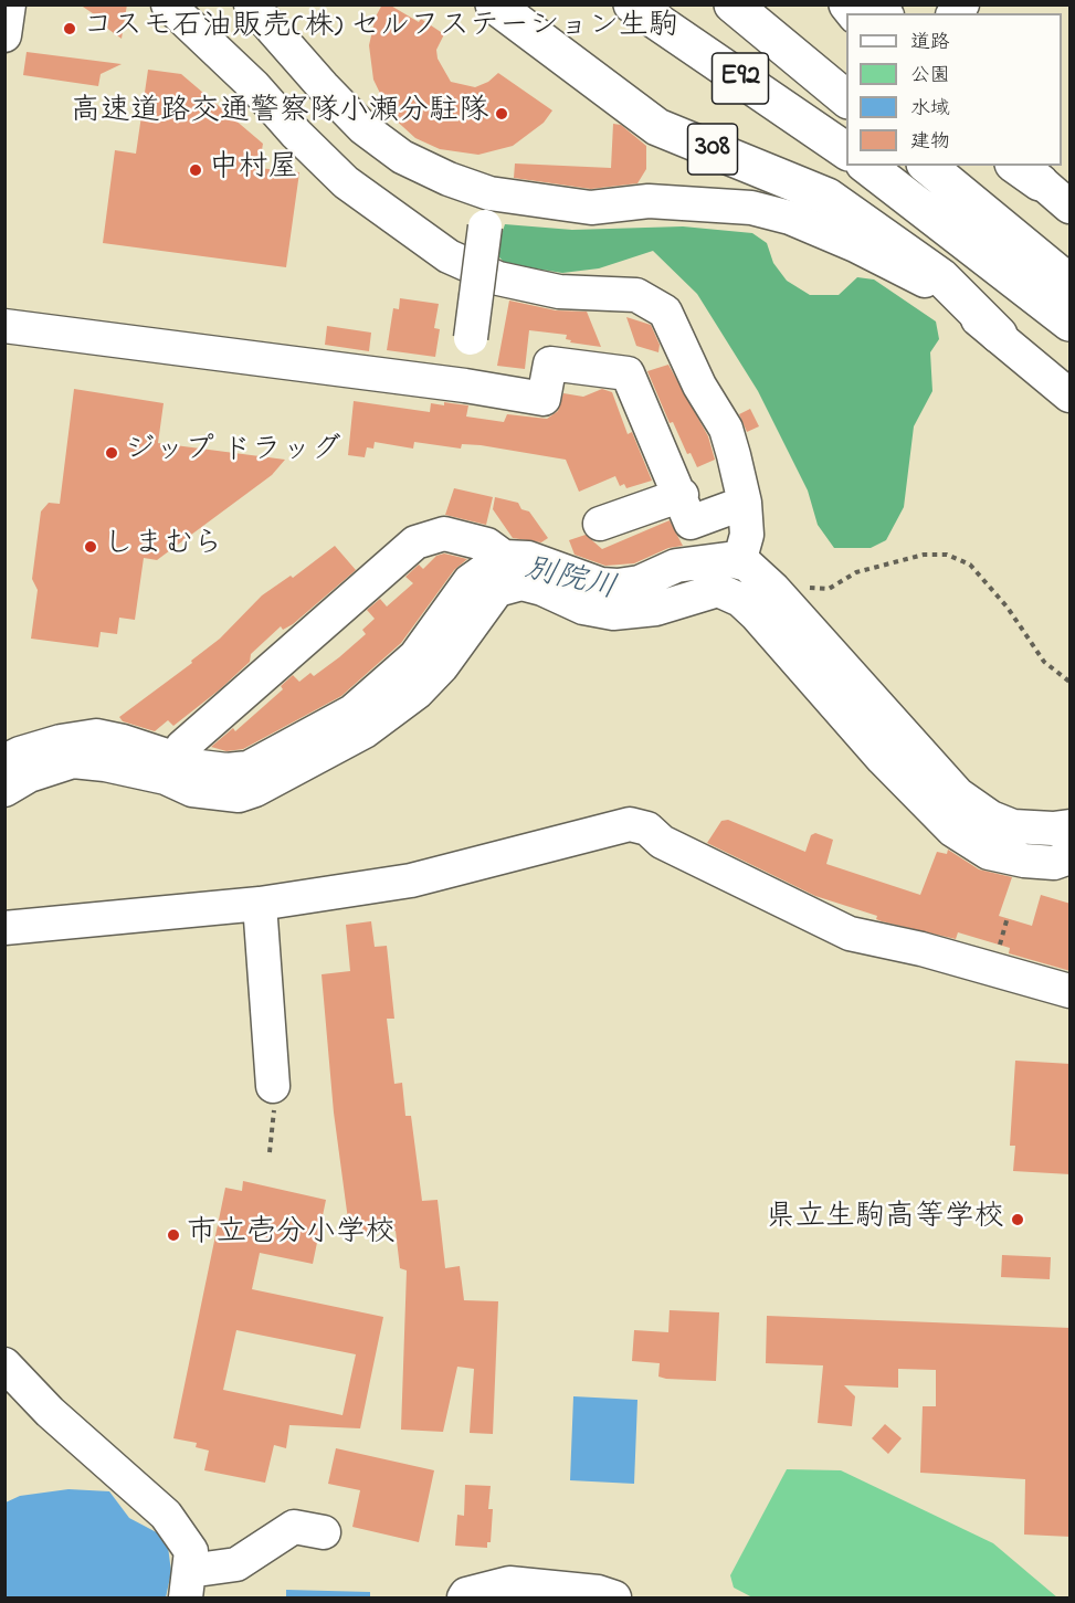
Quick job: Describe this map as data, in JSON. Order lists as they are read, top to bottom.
{
  "streets": {
    "highway": ["E92", "308"]
  },
  "water": ["別院川"],
  "places": [
    "コスモ石油販売(株) セルフステーション生駒",
    "高速道路交通警察隊小瀬分駐隊",
    "中村屋",
    "ジップ ドラッグ",
    "しまむら",
    "県立生駒高等学校",
    "市立壱分小学校"
  ],
  "legend": [
    "道路",
    "公園",
    "水域",
    "建物"
  ]
}
